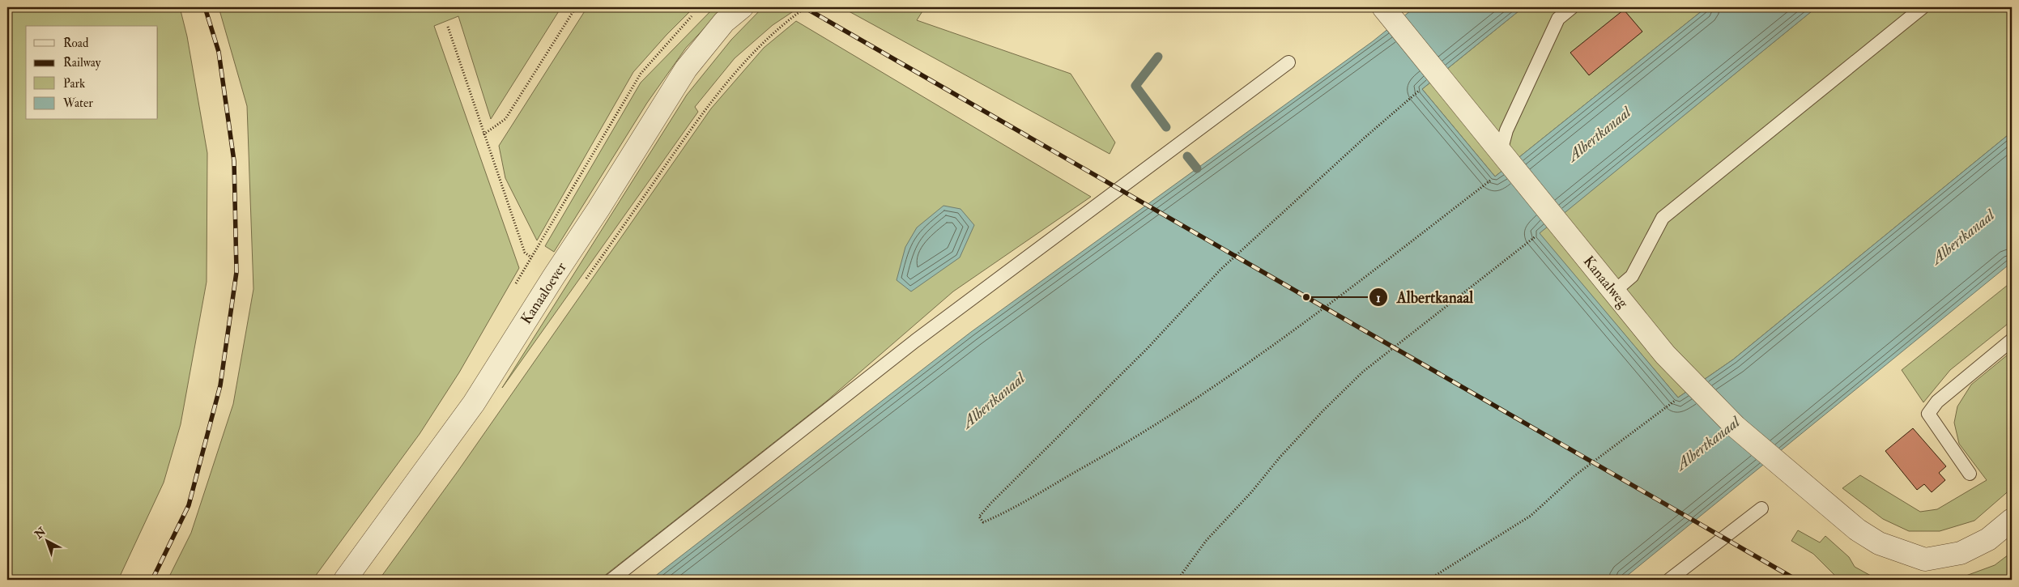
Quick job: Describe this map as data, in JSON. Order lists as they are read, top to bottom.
{
  "streets": {
    "street": ["Kanaalweg", "Kanaaloever"]
  },
  "water": ["Albertkanaal"],
  "places": ["Albertkanaal"],
  "legend": [
    "Road",
    "Railway",
    "Park",
    "Water"
  ],
  "north": "top left"
}
